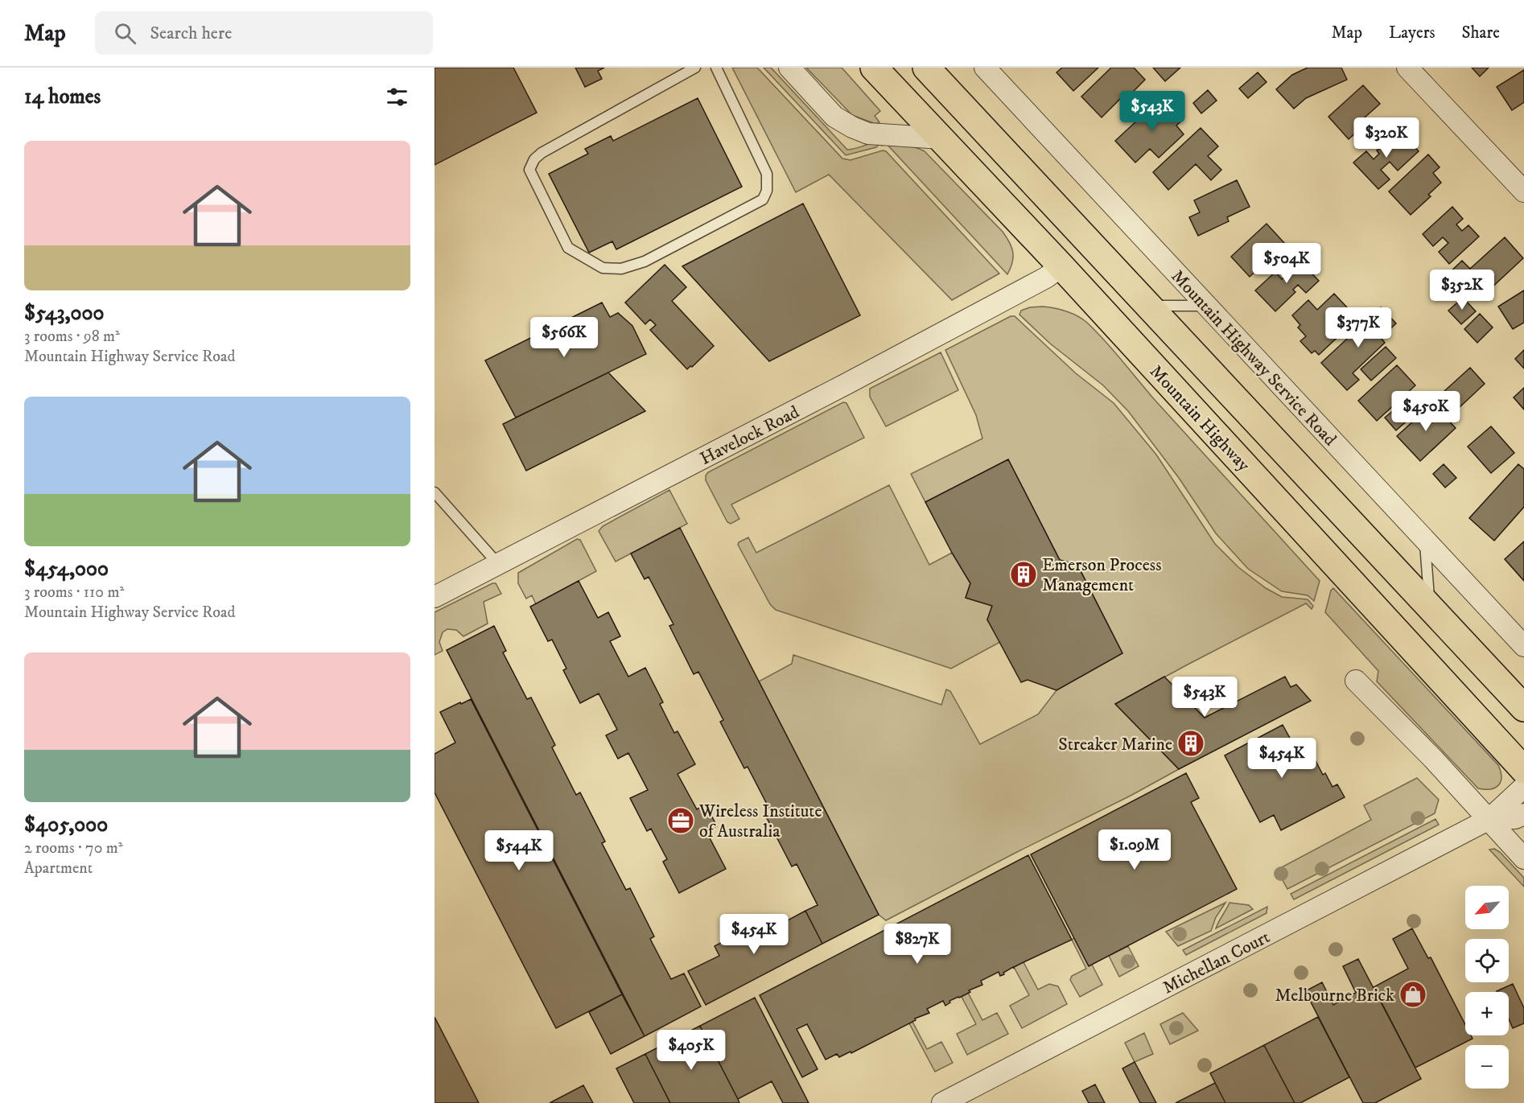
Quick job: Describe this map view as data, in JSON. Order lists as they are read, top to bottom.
{
  "streets": {
    "main road": ["Mountain Highway"],
    "street": ["Mountain Highway Service Road", "Havelock Road", "Michellan Court"]
  },
  "crossings": [
    ["Mountain Highway", "Havelock Road"]
  ],
  "places": {
    "building": ["Emerson Process Management", "Streaker Marine"],
    "office": ["Wireless Institute of Australia"],
    "shop": ["Melbourne Brick"]
  },
  "north": "bottom left",
  "page": {
    "header": "Map",
    "search": "Search here",
    "nav": ["Map", "Layers", "Share"],
    "heading": "14 homes",
    "price": [
      "$543K",
      "$320K",
      "$504K",
      "$352K",
      "$377K",
      "$566K",
      "$450K",
      "$543K",
      "$454K",
      "$1.09M",
      "$544K",
      "$454K",
      "$827K",
      "$405K"
    ],
    "list": [
      {
        "name": "$543,000",
        "note": "3 rooms · 98 m² · Mountain Highway Service Road"
      },
      {
        "name": "$454,000",
        "note": "3 rooms · 110 m² · Mountain Highway Service Road"
      },
      {
        "name": "$405,000",
        "note": "2 rooms · 70 m² · Apartment"
      }
    ],
    "map_buttons": ["+", "−"]
  }
}
